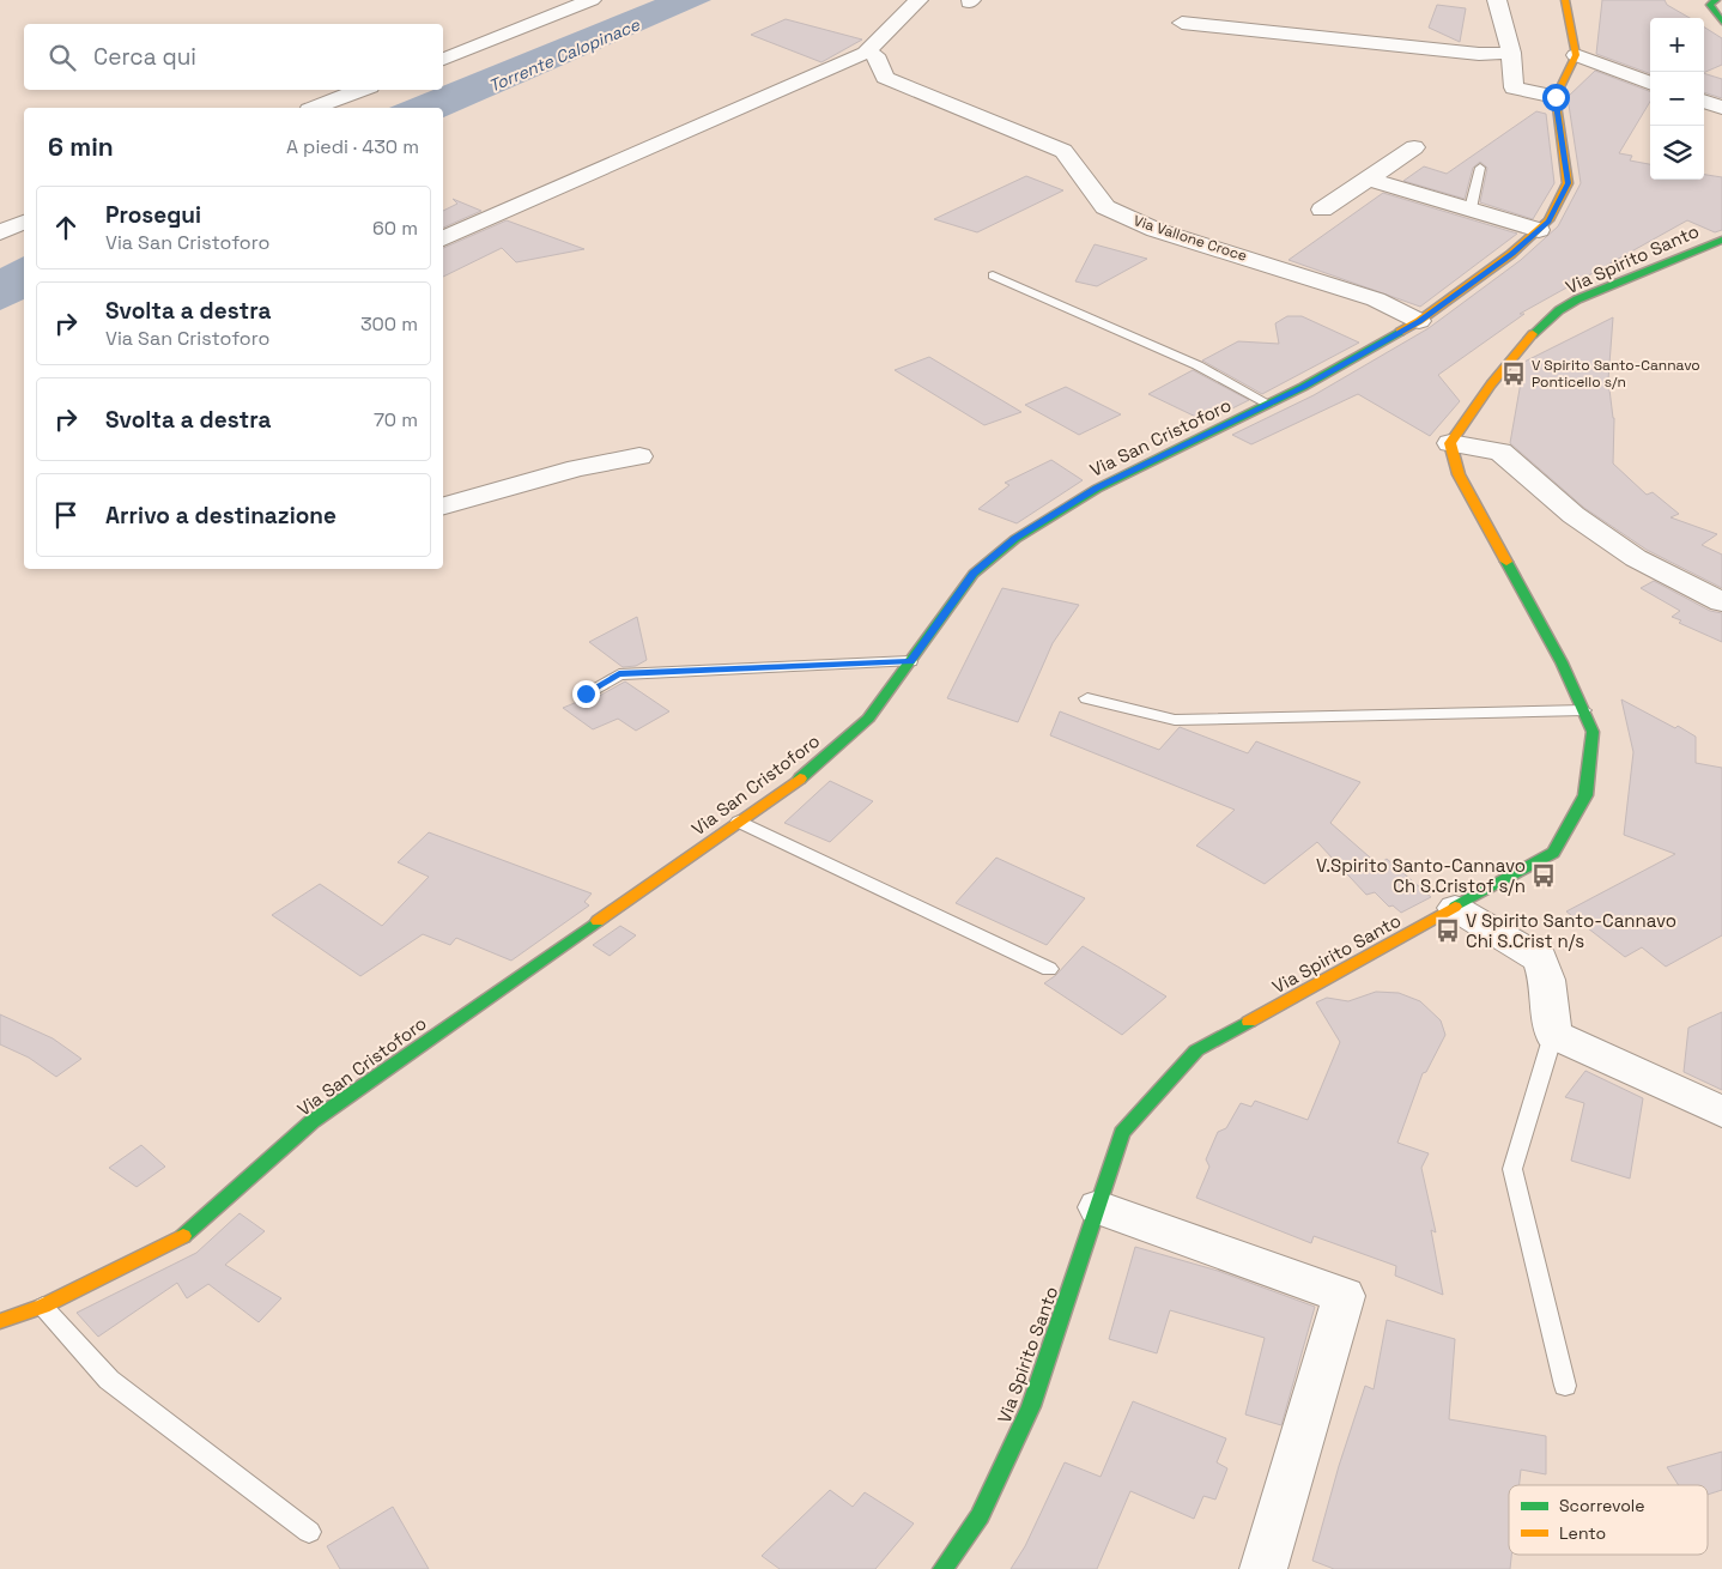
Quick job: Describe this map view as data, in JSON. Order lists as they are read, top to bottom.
{
  "streets": {
    "street": ["Via Vallone Croce", "Via Spirito Santo", "Via San Cristoforo"]
  },
  "crossings": [
    ["Via Vallone Croce", "Via San Cristoforo"]
  ],
  "water": ["Torrente Calopinace"],
  "places": {
    "bus stop": ["V Spirito Santo-Cannavo Ponticello s/n", "V.Spirito Santo-Cannavo Ch S.Cristof s/n", "V Spirito Santo-Cannavo Chi S.Crist n/s"]
  },
  "legend": ["Scorrevole", "Lento"],
  "page": {
    "map_buttons": ["+", "−"],
    "search": "Cerca qui",
    "heading": ["6 min", "A piedi · 430 m"],
    "list": [
      ["Prosegui", "Via San Cristoforo", "60 m"],
      ["Svolta a destra", "Via San Cristoforo", "300 m"],
      ["Svolta a destra", "70 m"],
      "Arrivo a destinazione"
    ]
  }
}
